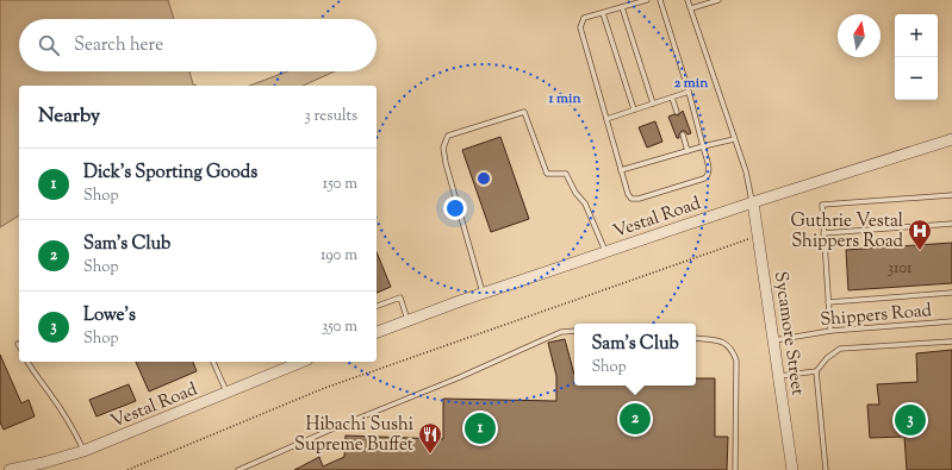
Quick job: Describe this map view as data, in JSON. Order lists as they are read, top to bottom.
{
  "streets": {
    "street": ["Vestal Road", "Sycamore Street"],
    "lane": ["Shippers Road"]
  },
  "crossings": [
    ["Vestal Road", "Sycamore Street"],
    ["Shippers Road", "Sycamore Street"]
  ],
  "places": {
    "hospital": ["Guthrie Vestal Shippers Road"],
    "restaurant": ["Hibachi Sushi Supreme Buffet"]
  },
  "house_numbers": ["3101"],
  "north": "top",
  "page": {
    "map_buttons": ["+", "−"],
    "search": "Search here",
    "heading": ["Nearby", "3 results"],
    "list": [
      {
        "mark": "1",
        "name": "Dick's Sporting Goods",
        "note": "Shop",
        "value": "150 m"
      },
      {
        "mark": "2",
        "name": "Sam's Club",
        "note": "Shop",
        "value": "190 m"
      },
      {
        "mark": "3",
        "name": "Lowe's",
        "note": "Shop",
        "value": "350 m"
      }
    ],
    "popup": ["Sam's Club", "Shop"],
    "pins": ["2", "3", "1"]
  },
  "rings": ["2 min", "1 min"]
}
